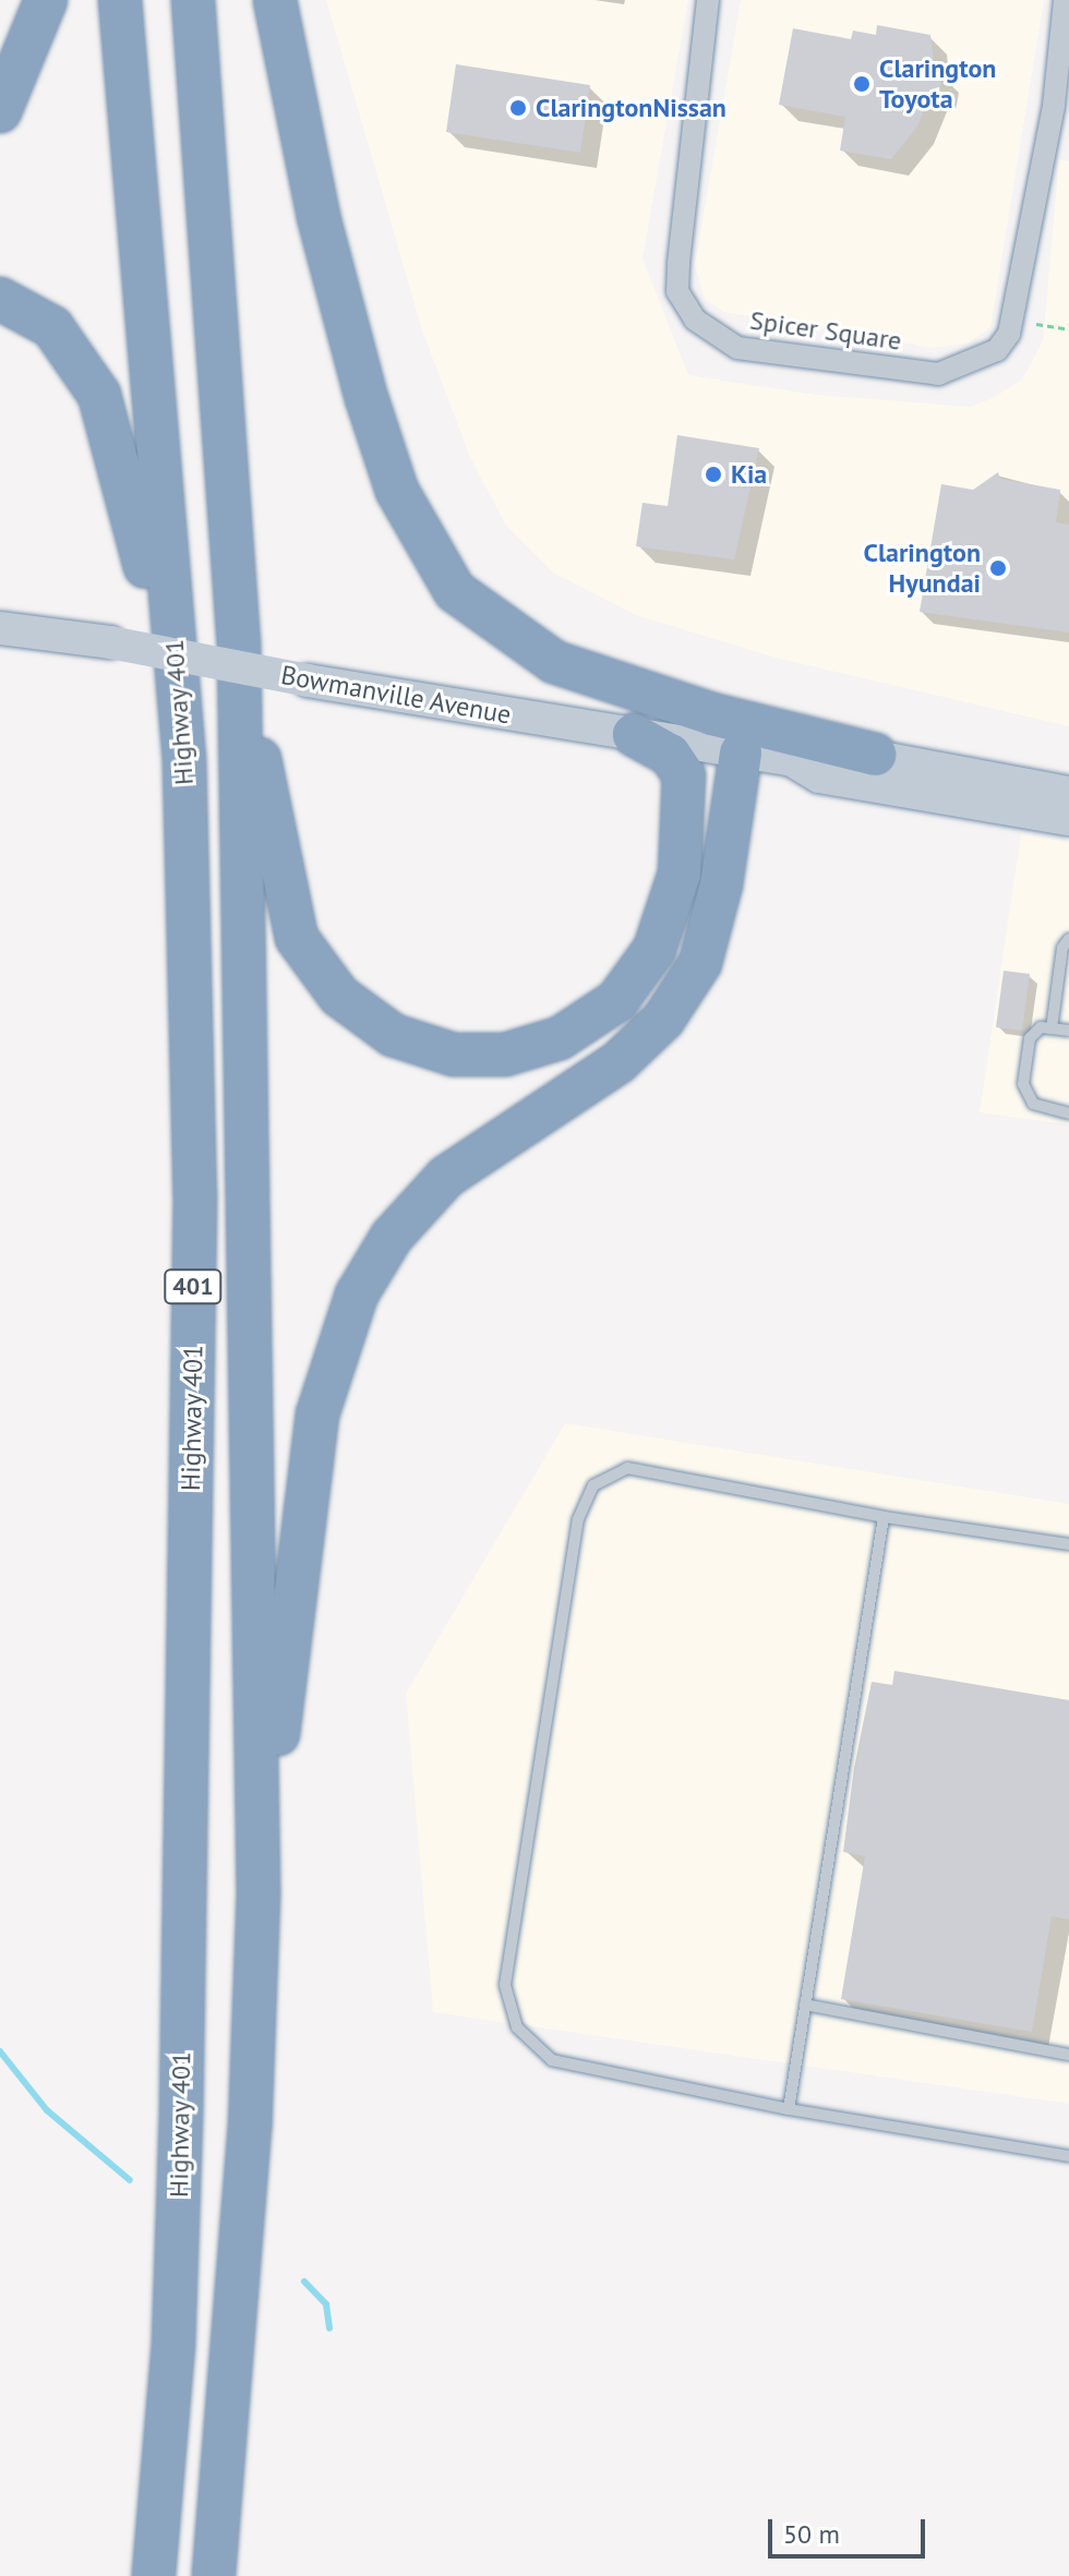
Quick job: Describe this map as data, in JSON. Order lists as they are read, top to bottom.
{
  "streets": {
    "highway": ["Highway 401", "401"],
    "main road": ["Bowmanville Avenue"],
    "street": ["Spicer Square"]
  },
  "places": [
    "Clarington Toyota",
    "ClaringtonNissan",
    "Kia",
    "Clarington Hyundai"
  ],
  "scale_bar": "50 m"
}
